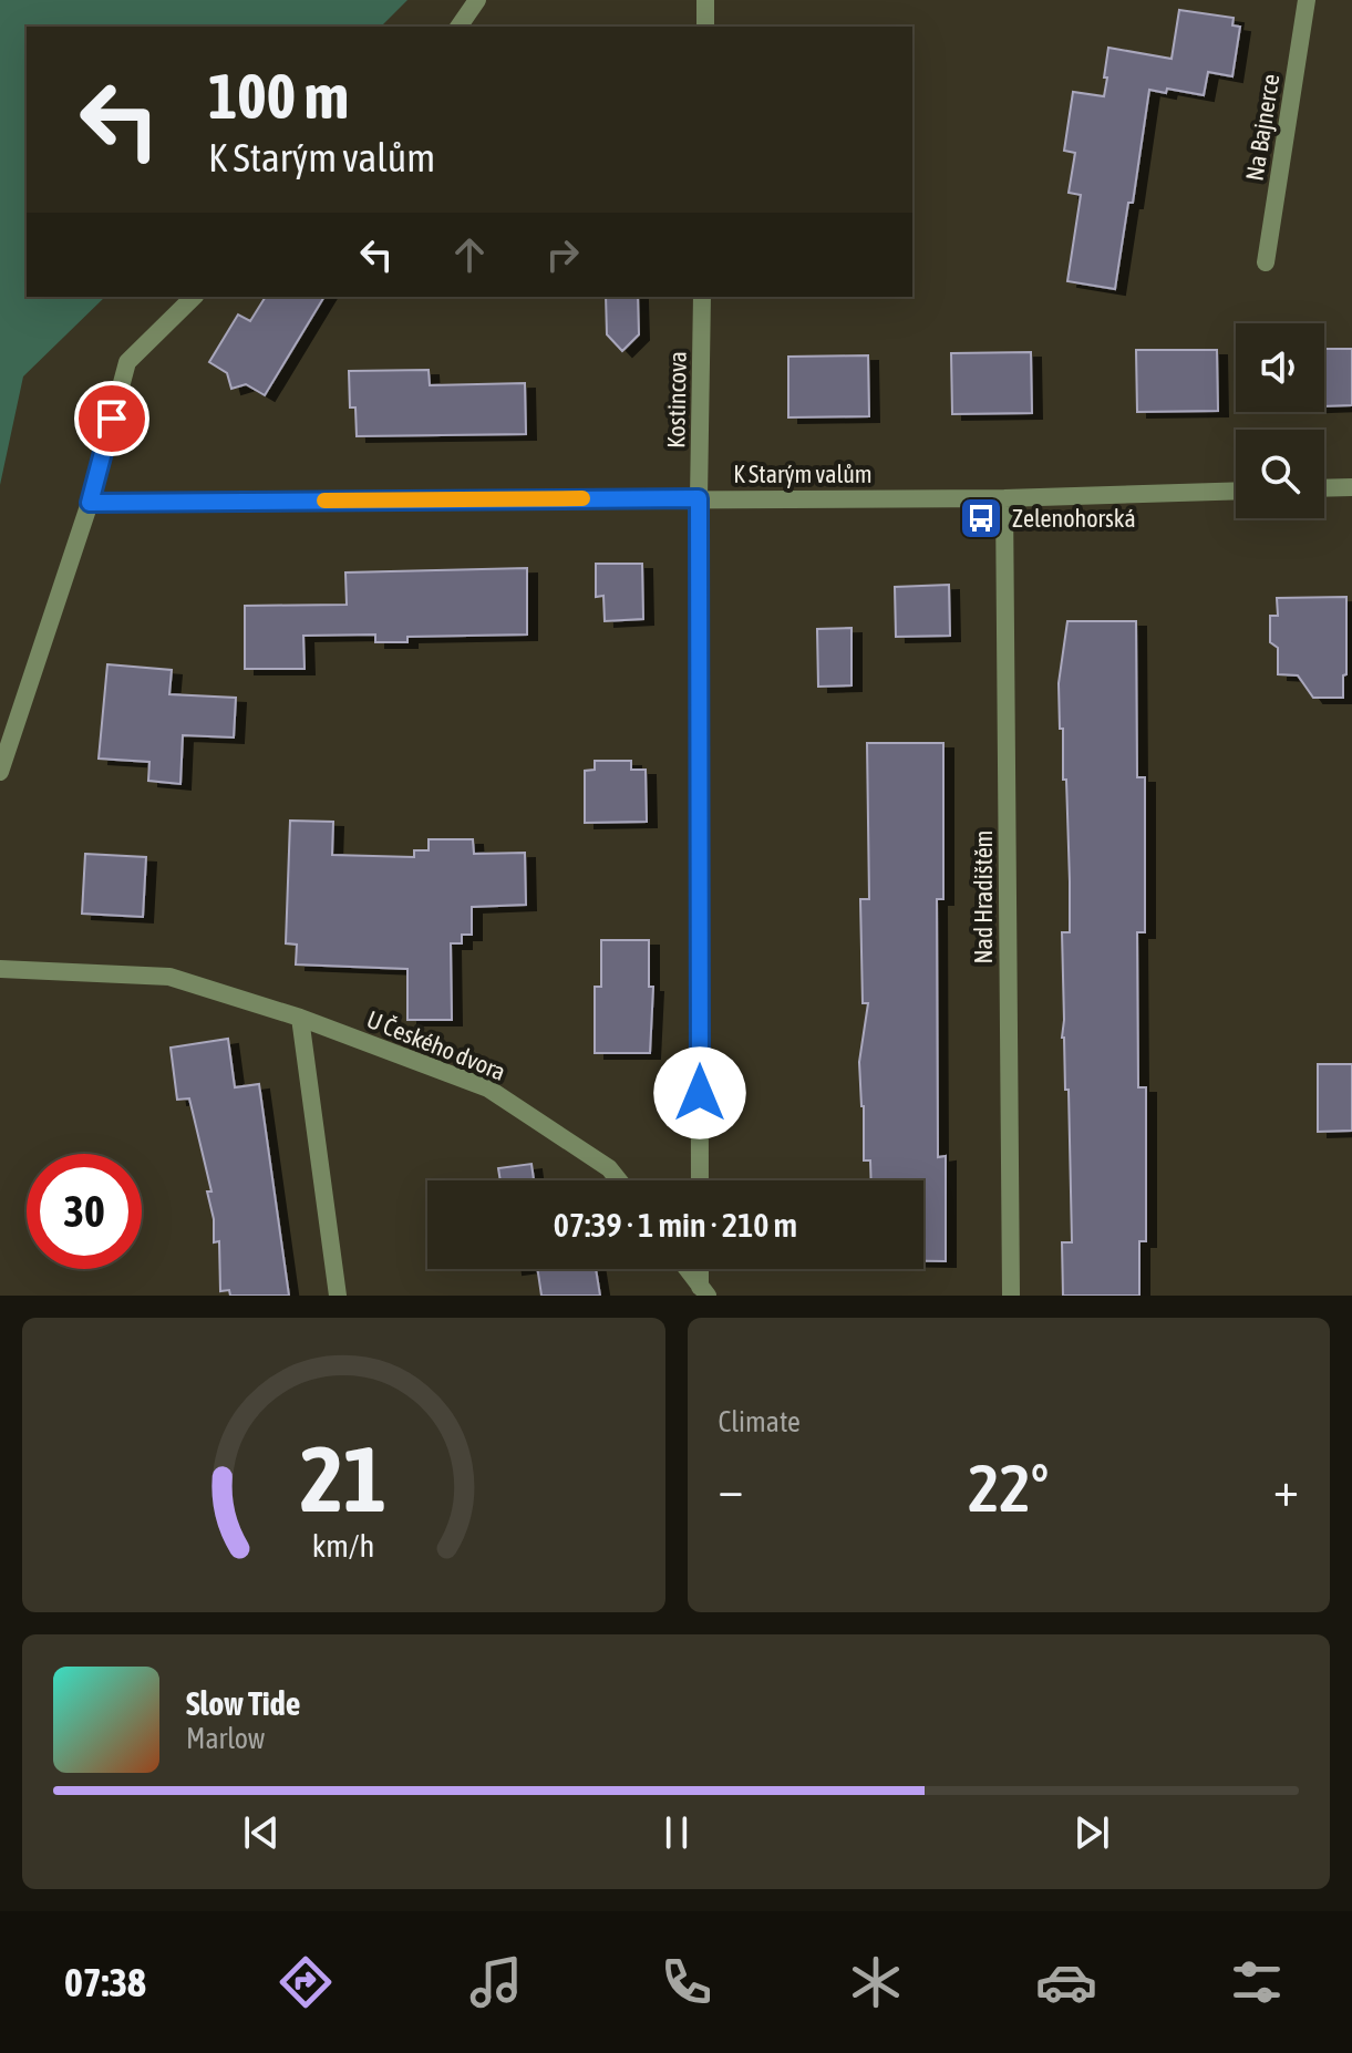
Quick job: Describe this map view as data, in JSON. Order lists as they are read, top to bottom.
{
  "streets": {
    "street": [
      "Na Bajnerce",
      "Kostincova",
      "K Starým valům",
      "Nad Hradištěm",
      "U Českého dvora"
    ]
  },
  "crossings": [
    ["Kostincova", "K Starým valům"],
    ["K Starým valům", "Nad Hradištěm"]
  ],
  "places": {
    "bus stop": ["Zelenohorská"]
  },
  "page": {
    "turn": ["100 m", "K Starým valům"],
    "limit": "30",
    "trip": "07:39 · 1 min · 210 m",
    "tile": "Climate",
    "heat": ["−", "22°", "+"],
    "song": ["Slow Tide", "Marlow"],
    "tabs": "07:38",
    "gauge": ["21", "km/h"]
  }
}
